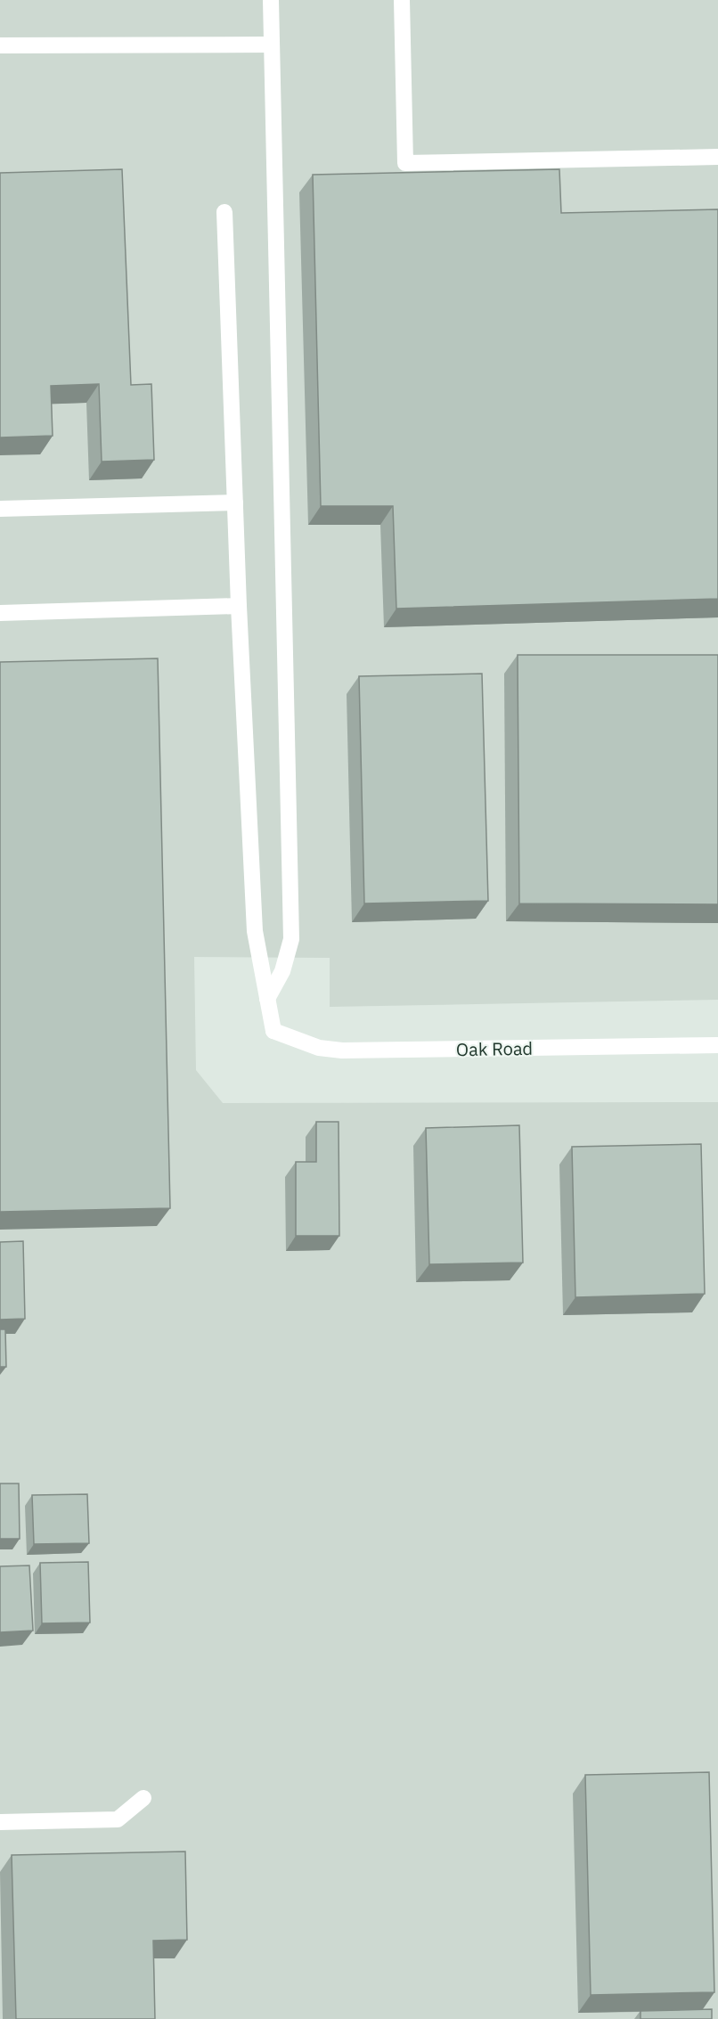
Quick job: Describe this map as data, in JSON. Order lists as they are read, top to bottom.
{
  "streets": {
    "street": ["Oak Road"]
  }
}
